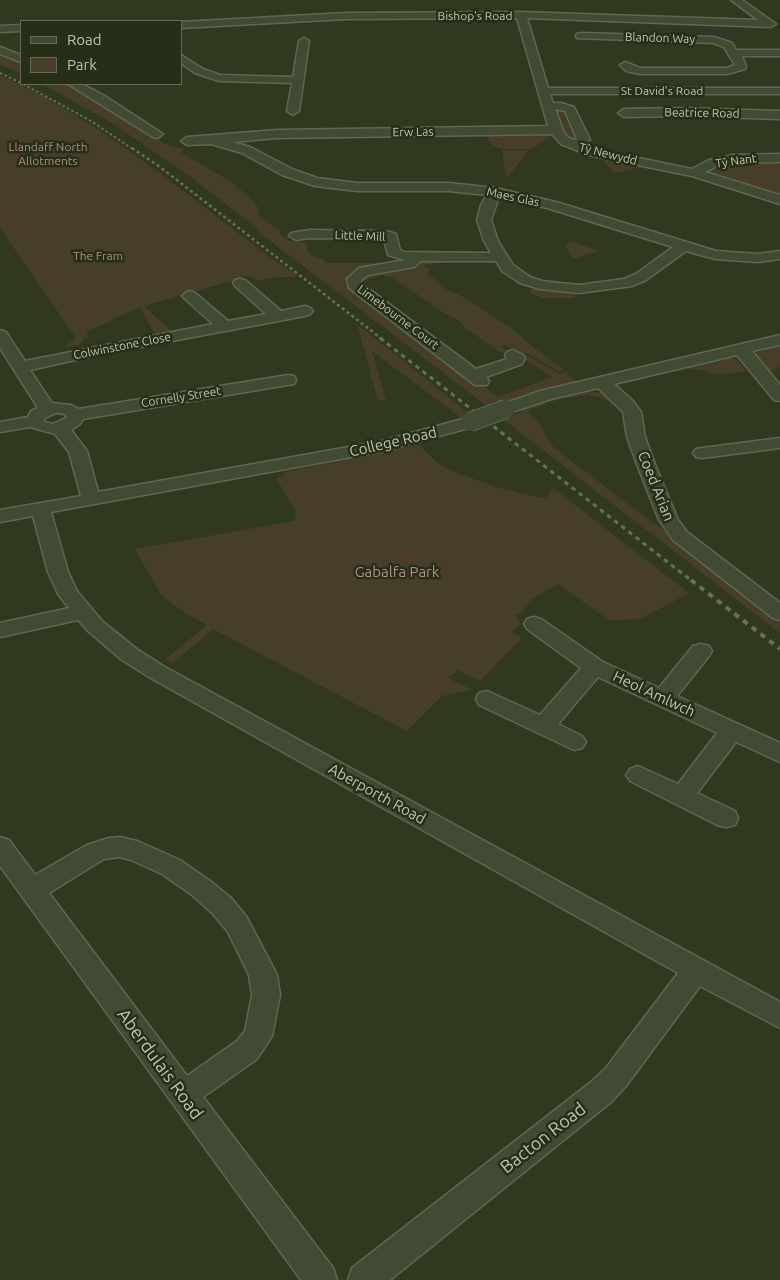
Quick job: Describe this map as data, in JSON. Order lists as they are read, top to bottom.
{
  "streets": {
    "street": [
      "Bishop's Road",
      "Blandon Way",
      "St David's Road",
      "Beatrice Road",
      "Erw Las",
      "Tŷ Newydd",
      "Tŷ Nant",
      "Maes Glas",
      "Little Mill",
      "Limebourne Court",
      "Colwinstone Close",
      "Cornelly Street",
      "College Road",
      "Coed Arian",
      "Heol Amlwch",
      "Aberporth Road",
      "Aberdulais Road",
      "Bacton Road"
    ]
  },
  "crossings": [
    ["Erw Las", "Tŷ Newydd"],
    ["Erw Las", "Maes Glas"],
    ["Tŷ Newydd", "Tŷ Nant"],
    ["Little Mill", "Limebourne Court"],
    ["College Road", "Coed Arian"],
    ["College Road", "Aberporth Road"],
    ["Aberporth Road", "Bacton Road"]
  ],
  "parks": ["Llandaff North Allotments", "The Fram", "Gabalfa Park"],
  "legend": ["Road", "Park"]
}
